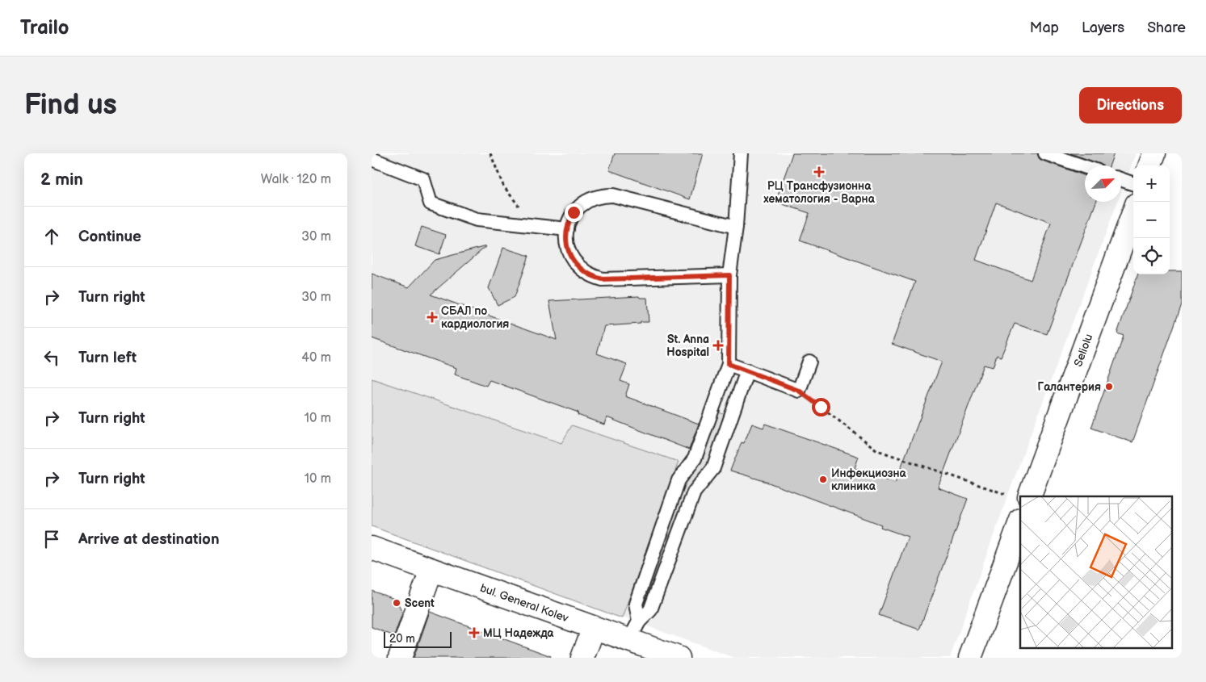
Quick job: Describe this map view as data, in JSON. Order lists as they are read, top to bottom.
{
  "streets": {
    "street": ["Seliolu", "bul. General Kolev"]
  },
  "places": {
    "health": [
      "РЦ Трансфузионна хематология - Варна",
      "СБАЛ по кардиология",
      "St. Anna Hospital",
      "МЦ Надежда"
    ],
    "other": ["Галантерия", "Инфекциозна клиника", "Scent"]
  },
  "scale_bar": "20 m",
  "north": "top right",
  "page": {
    "header": "Trailo",
    "nav": ["Map", "Layers", "Share"],
    "buttons": "Directions",
    "title": "Find us",
    "heading": ["2 min", "Walk · 120 m"],
    "map_buttons": ["+", "−"],
    "list": [
      ["Continue", "30 m"],
      ["Turn right", "30 m"],
      ["Turn left", "40 m"],
      ["Turn right", "10 m"],
      ["Turn right", "10 m"],
      "Arrive at destination"
    ],
    "scale": "20 m"
  }
}
